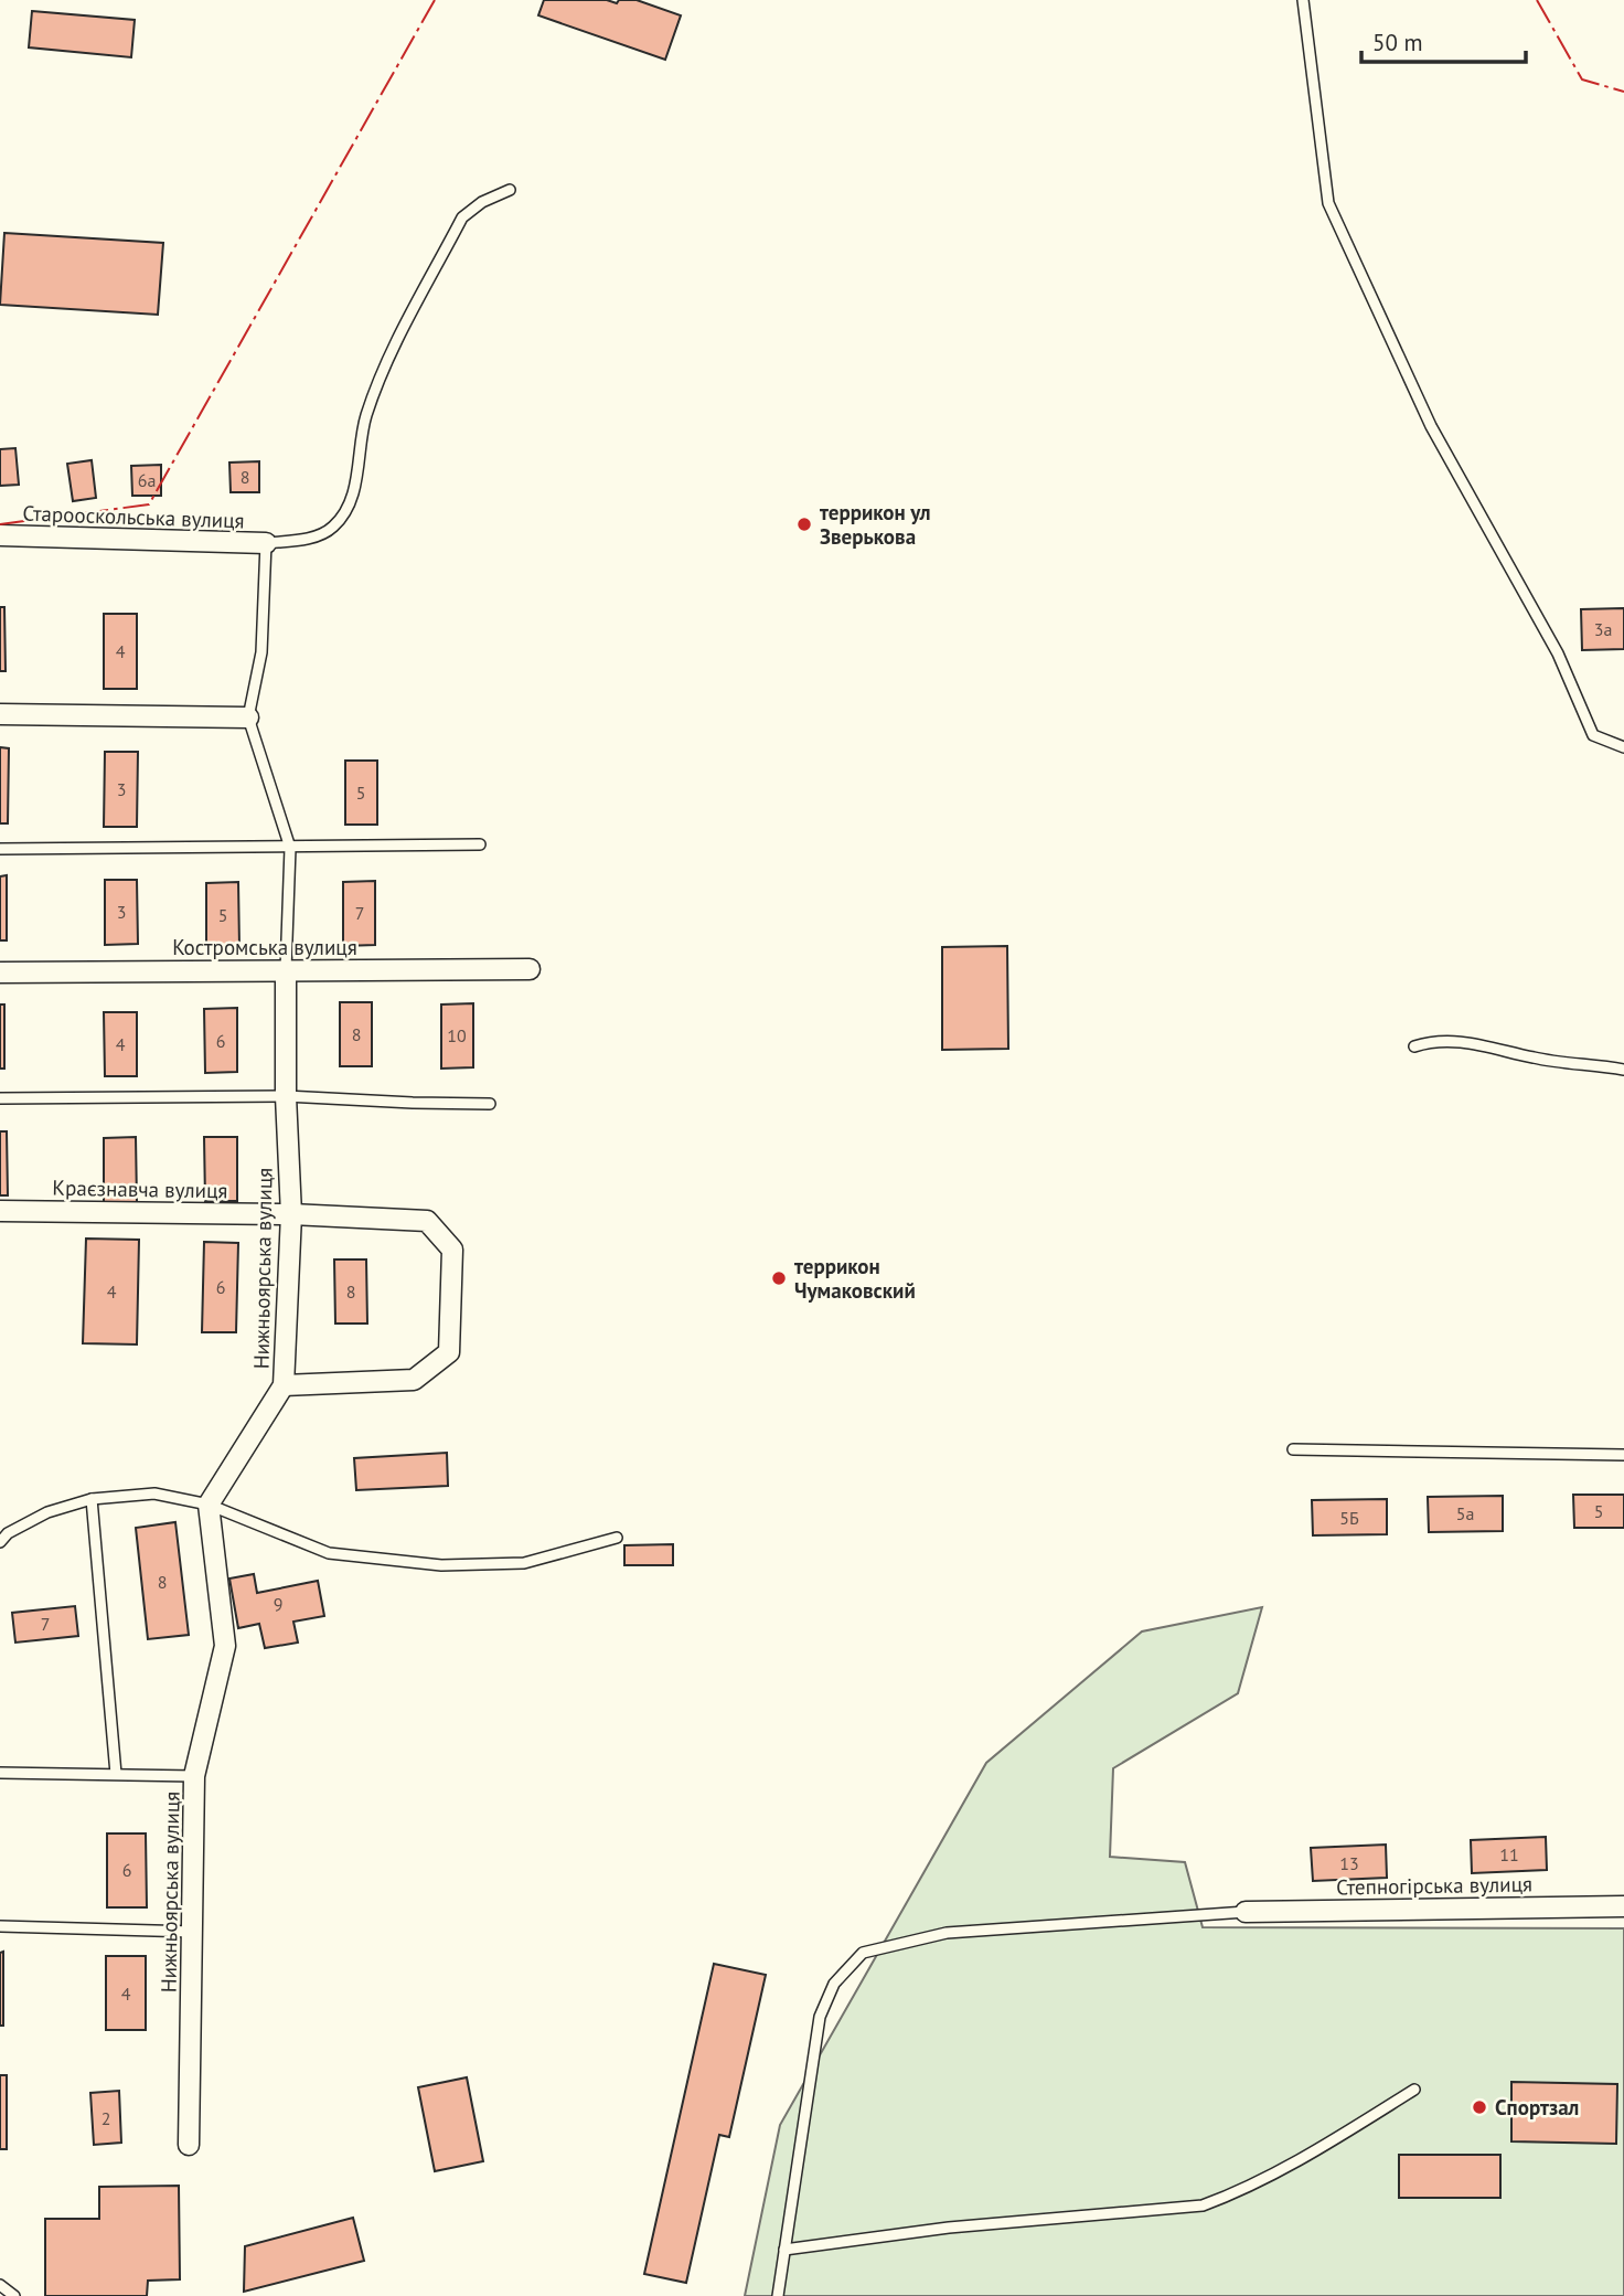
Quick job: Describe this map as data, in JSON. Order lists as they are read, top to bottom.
{
  "streets": {
    "street": [
      "Старооскольська вулиця",
      "Костромська вулиця",
      "Краєзнавча вулиця",
      "Нижньоярська вулиця",
      "Степногірська вулиця"
    ]
  },
  "crossings": [
    ["Костромська вулиця", "Нижньоярська вулиця"],
    ["Краєзнавча вулиця", "Нижньоярська вулиця"]
  ],
  "places": ["террикон ул Зверькова", "террикон Чумаковский", "Спортзал"],
  "house_numbers": [
    "8",
    "6а",
    "3а",
    "4",
    "3",
    "5",
    "3",
    "7",
    "5",
    "8",
    "10",
    "6",
    "4",
    "6",
    "4",
    "8",
    "5",
    "5а",
    "5Б",
    "8",
    "9",
    "7",
    "11",
    "13",
    "6",
    "4",
    "2"
  ],
  "scale_bar": "50 m"
}
